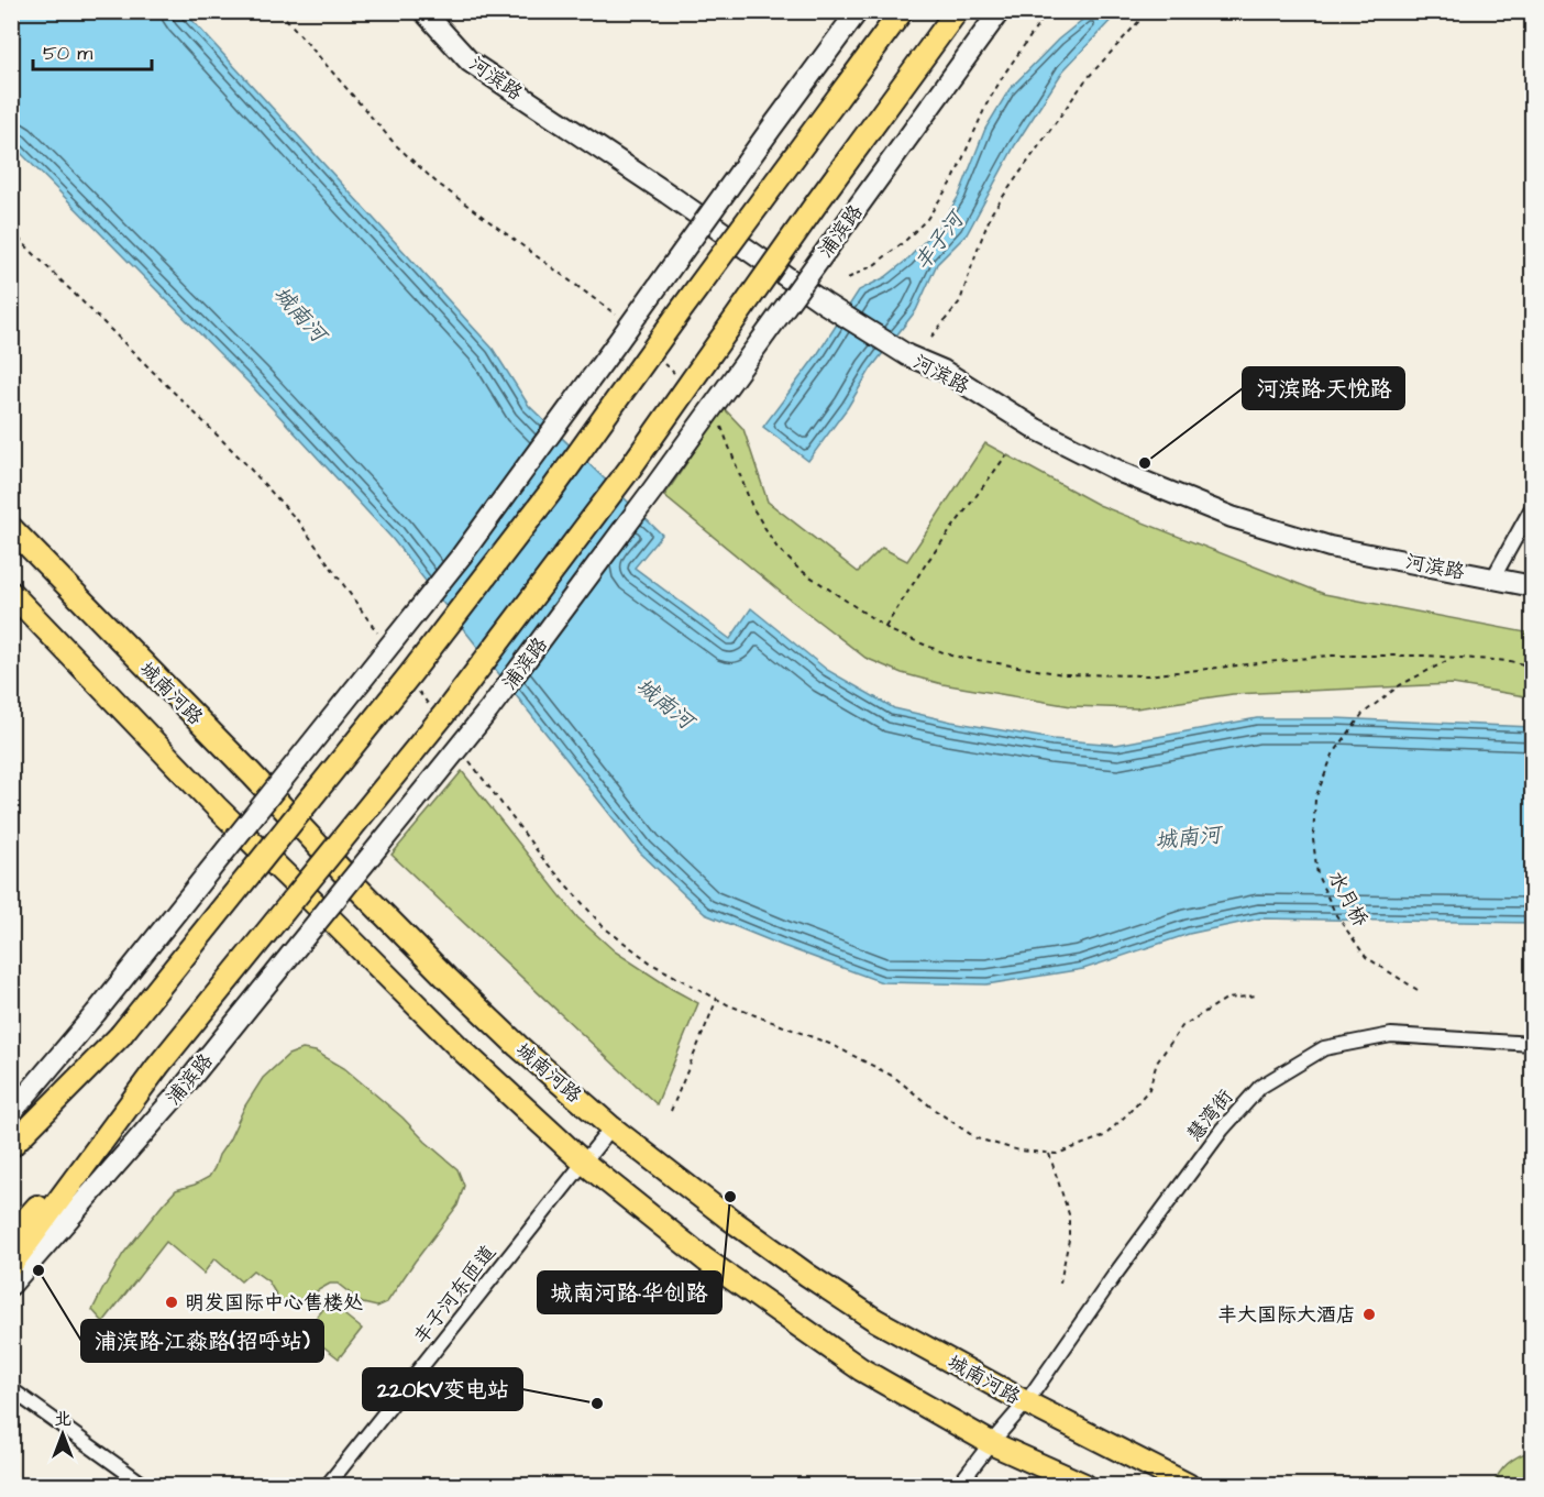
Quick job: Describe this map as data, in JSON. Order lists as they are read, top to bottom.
{
  "streets": {
    "main road": ["浦滨路", "城南河路"],
    "street": ["河滨路", "慧湾街", "丰子河东匝道"],
    "path": ["水月桥"]
  },
  "crossings": [
    ["城南河路", "慧湾街"],
    ["城南河路", "丰子河东匝道"]
  ],
  "water": ["丰子河", "城南河"],
  "places": [
    "河滨路·天悦路",
    "城南河路·华创路",
    "浦滨路·江淼路(招呼站)",
    "明发国际中心售楼处",
    "丰大国际大酒店",
    "220KV变电站"
  ],
  "scale_bar": "50 m",
  "north": "top"
}
